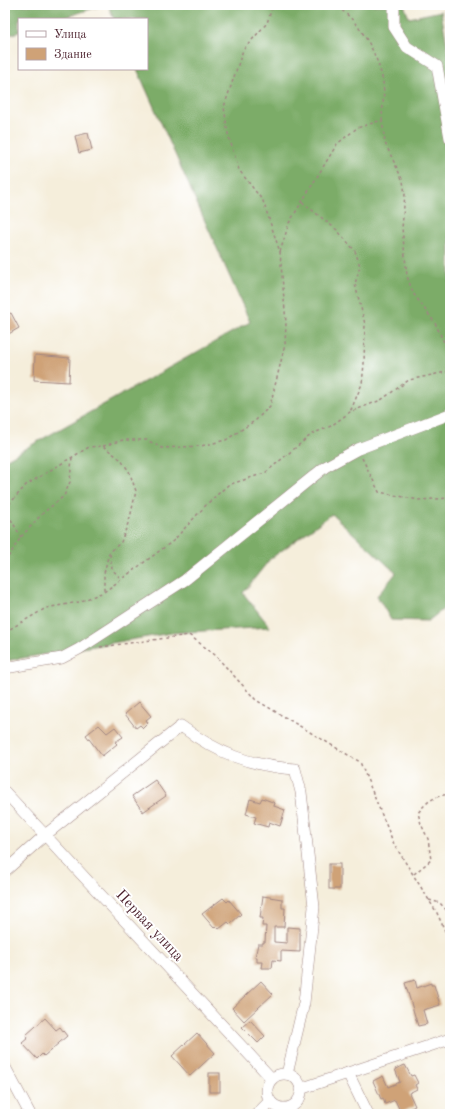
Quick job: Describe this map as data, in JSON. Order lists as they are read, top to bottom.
{
  "streets": {
    "street": ["Первая улица"]
  },
  "legend": ["Улица", "Здание"]
}
